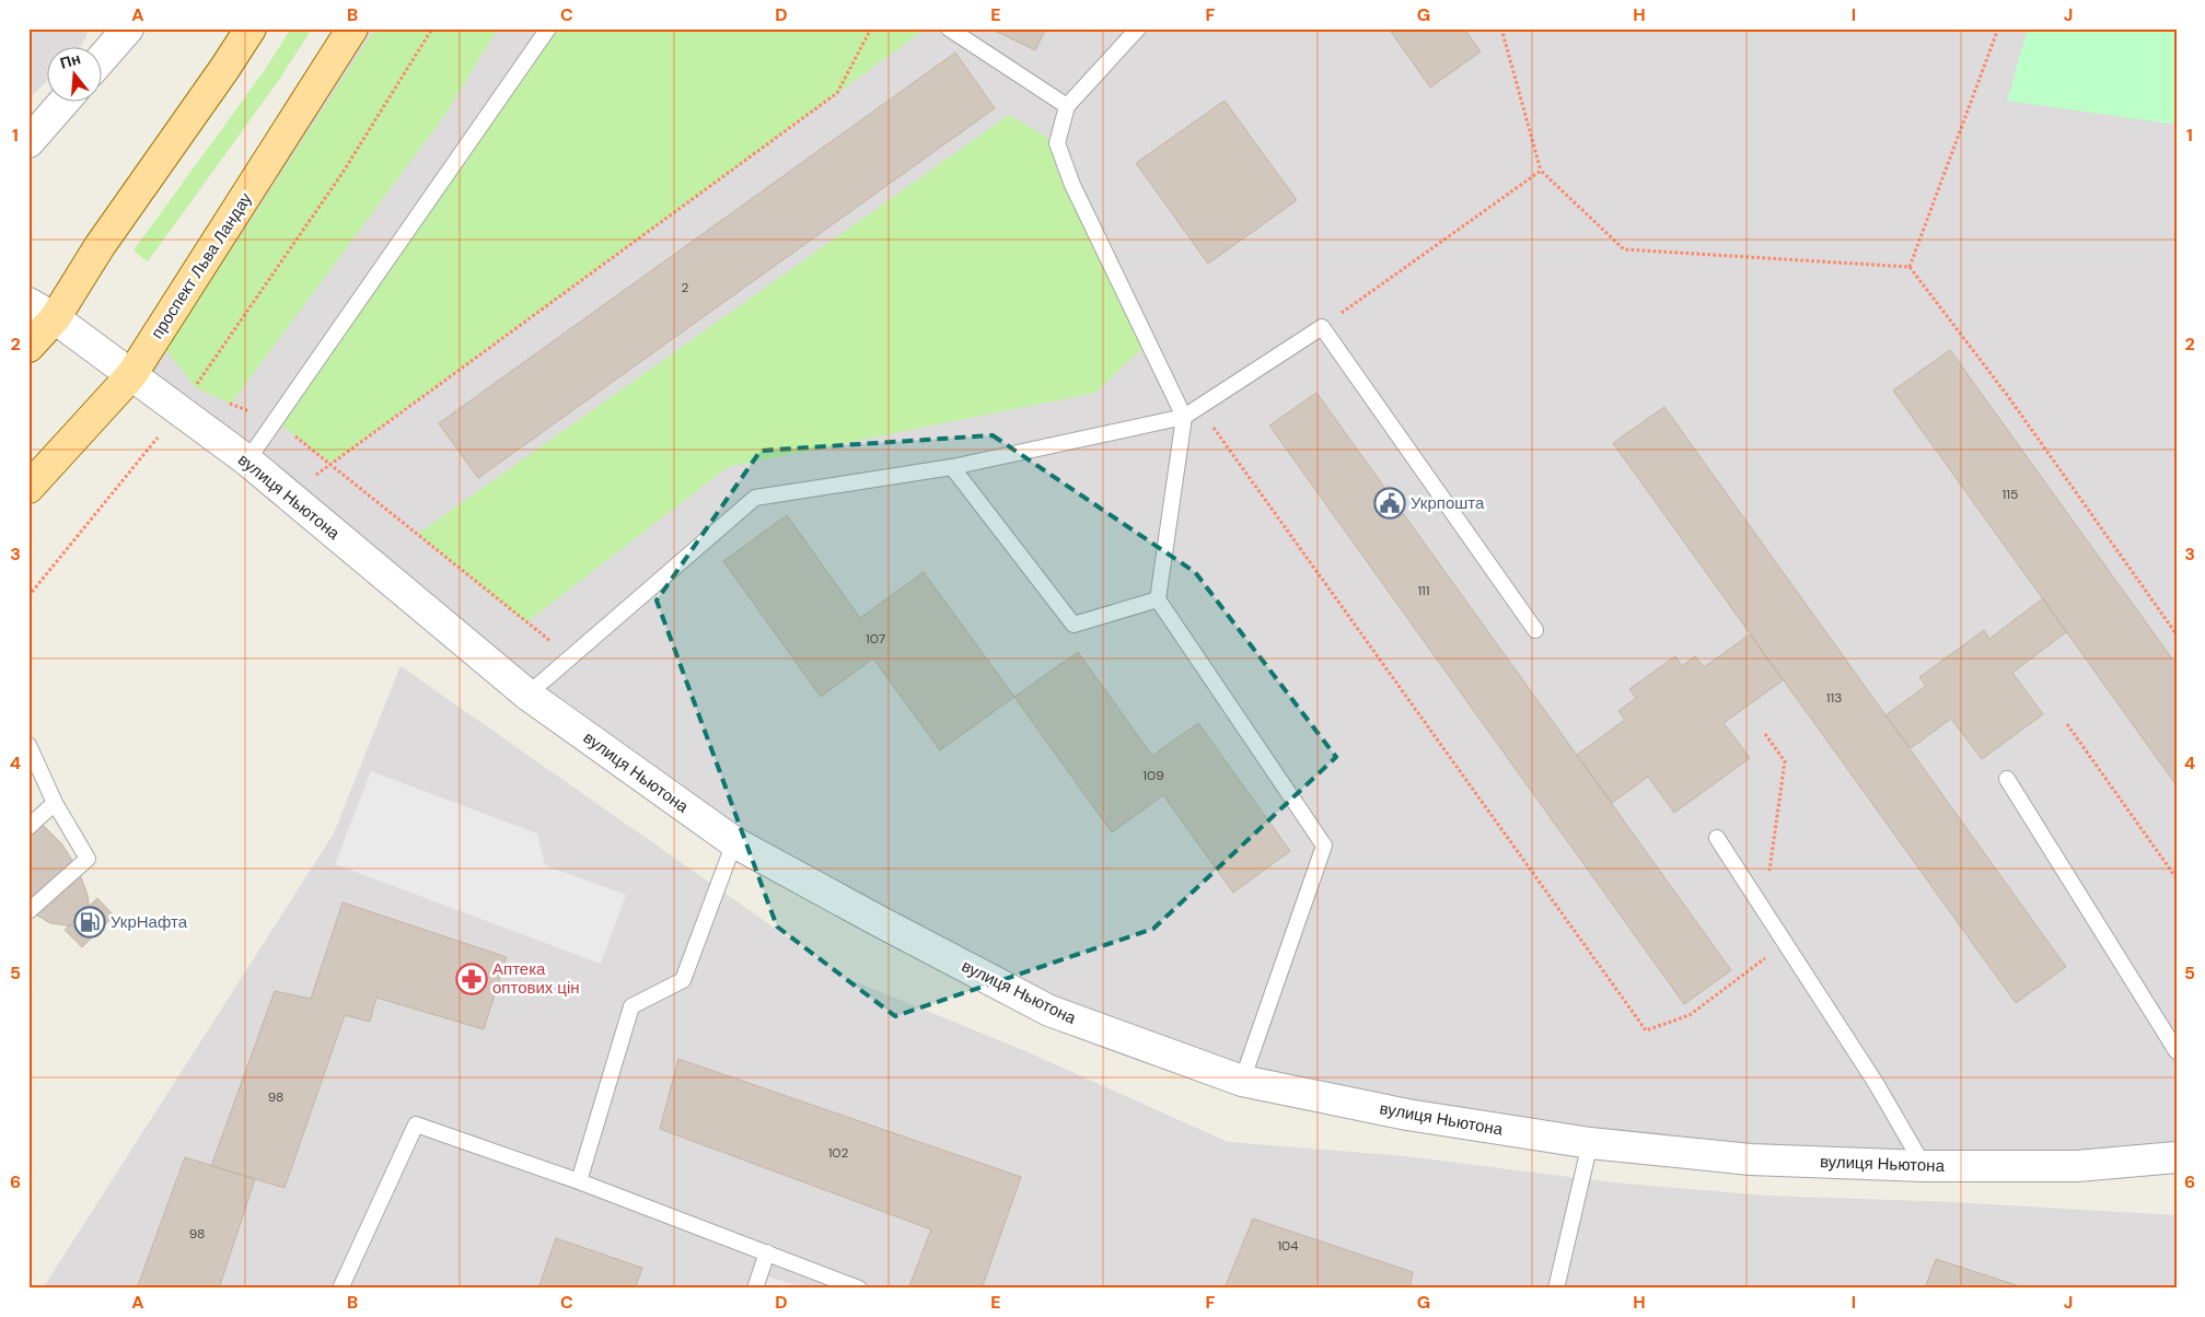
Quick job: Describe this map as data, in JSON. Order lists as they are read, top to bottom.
{
  "streets": {
    "main road": ["проспект Льва Ландау"],
    "street": ["вулиця Ньютона"]
  },
  "crossings": [
    ["проспект Льва Ландау", "вулиця Ньютона"]
  ],
  "places": {
    "public building": ["Укрпошта"],
    "fuel station": ["УкрНафта"],
    "pharmacy": ["Аптека оптових цін"]
  },
  "house_numbers": [
    "2",
    "115",
    "111",
    "107",
    "113",
    "109",
    "98",
    "102",
    "98",
    "104"
  ],
  "north": "top",
  "grid": {
    "columns": [
      "A",
      "B",
      "C",
      "D",
      "E",
      "F",
      "G",
      "H",
      "I",
      "J"
    ],
    "rows": [
      "1",
      "2",
      "3",
      "4",
      "5",
      "6"
    ]
  }
}
